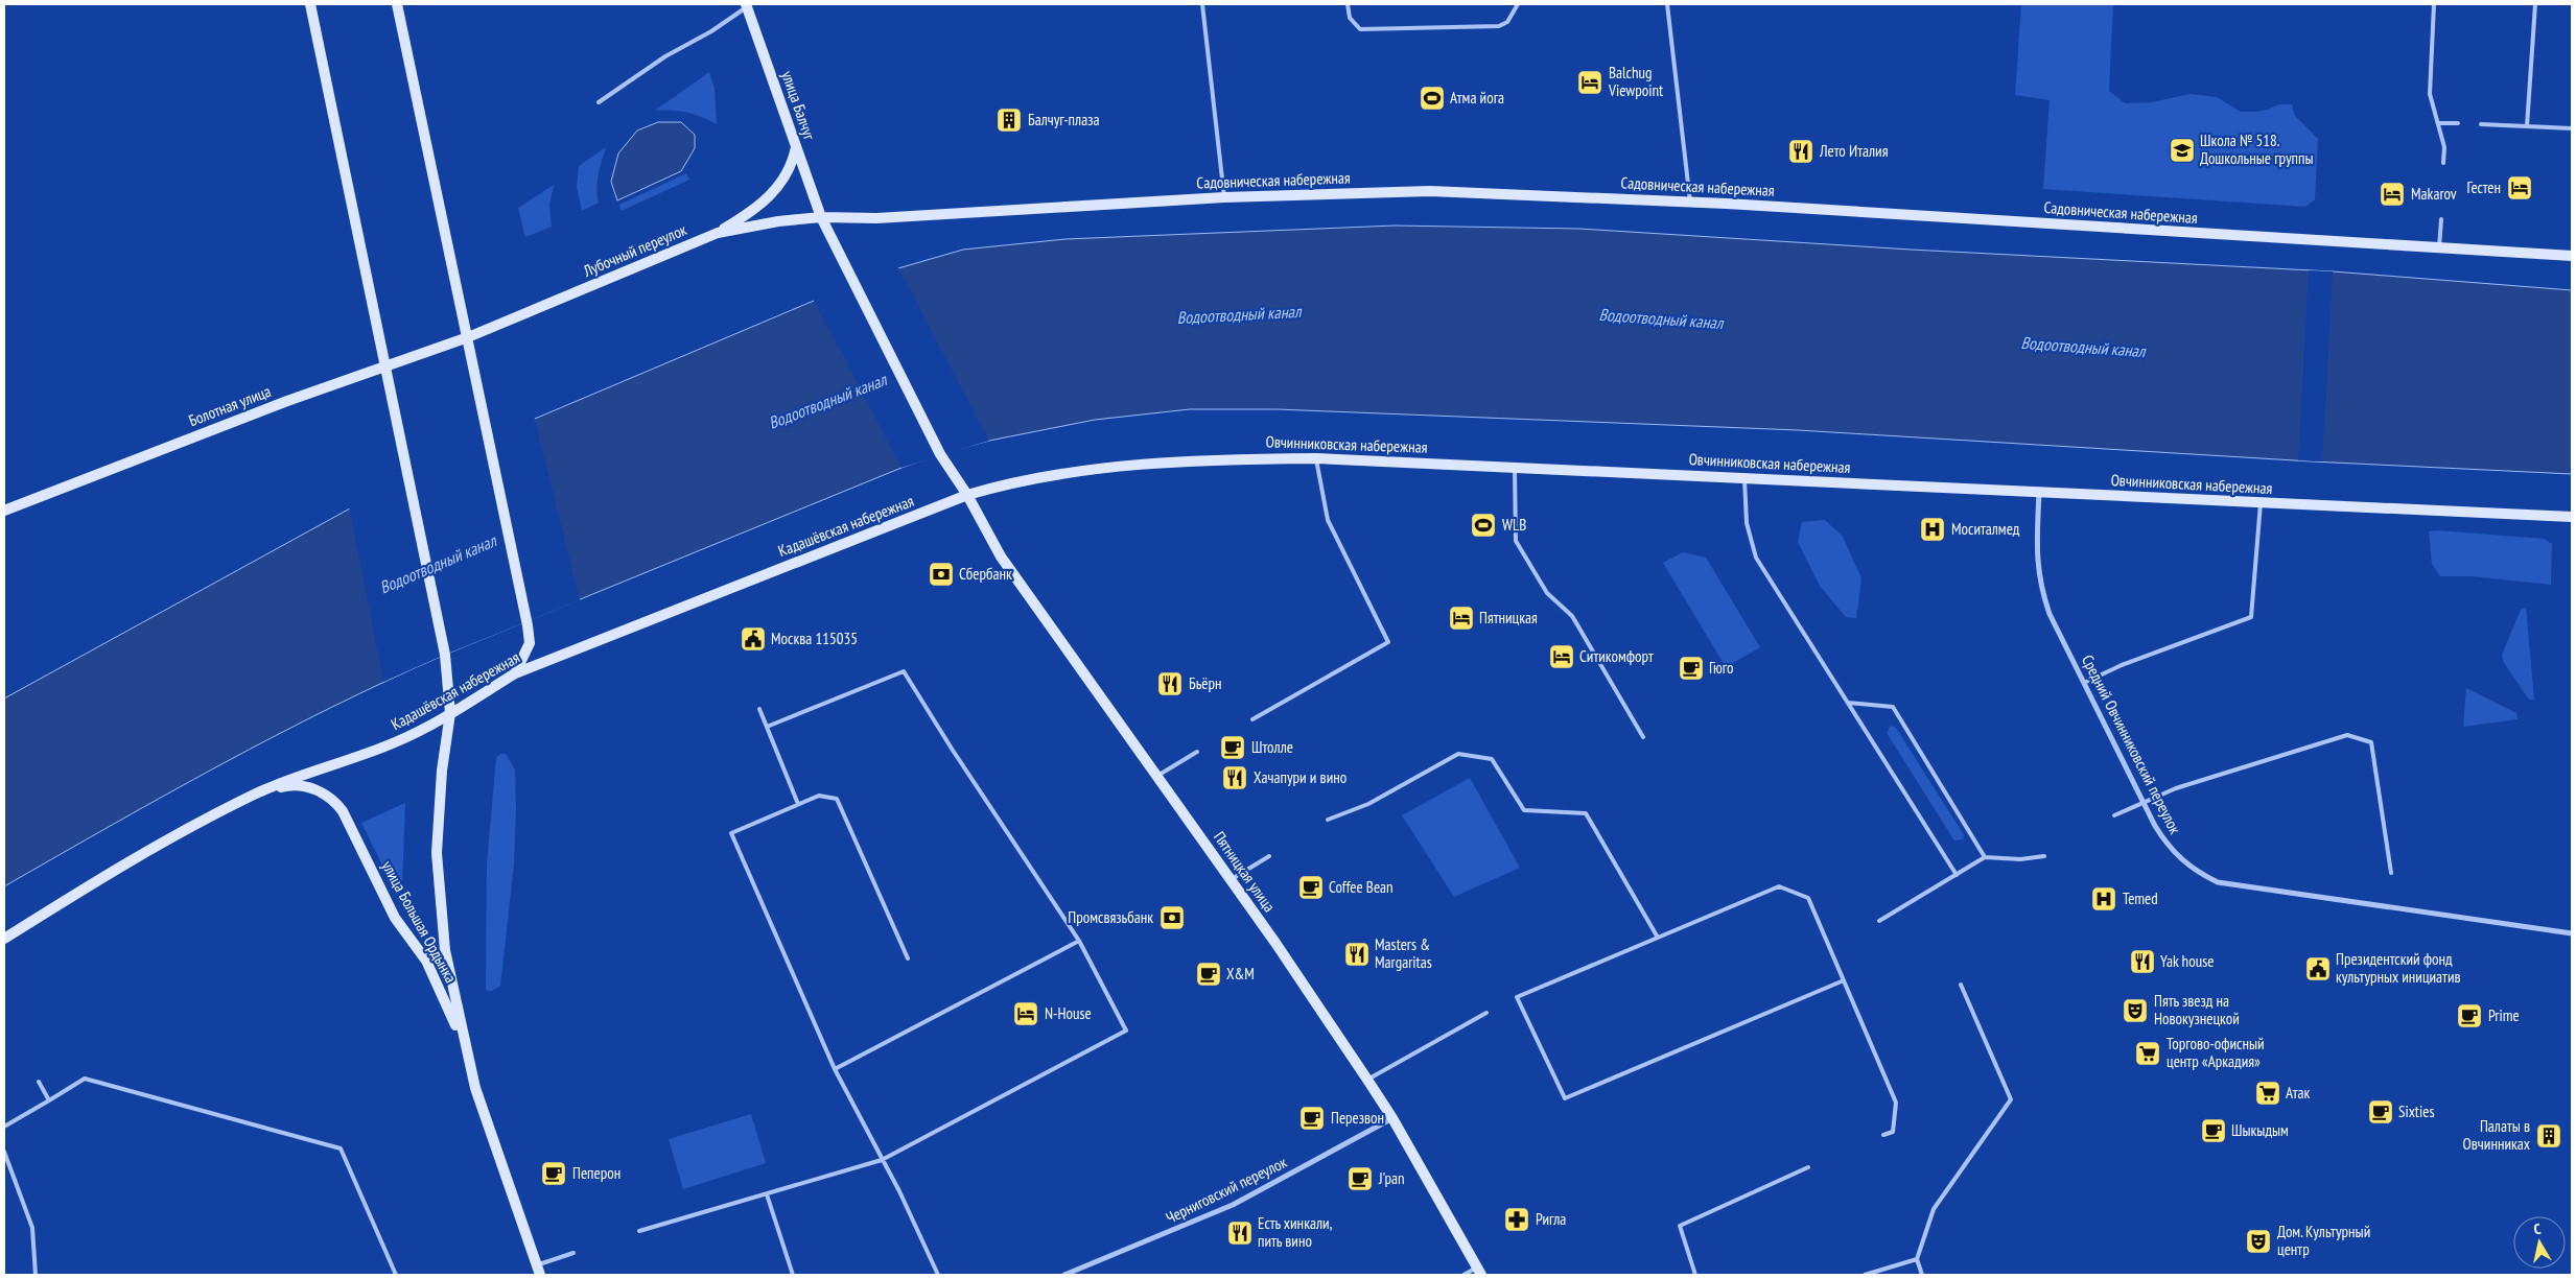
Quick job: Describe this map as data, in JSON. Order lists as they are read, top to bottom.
{
  "streets": {
    "street": [
      "улица Балчуг",
      "Садовническая набережная",
      "Лубочный переулок",
      "Болотная улица",
      "Овчинниковская набережная",
      "Кадашёвская набережная",
      "Средний Овчинниковский переулок",
      "Пятницкая улица",
      "улица Большая Ордынка",
      "Черниговский переулок"
    ]
  },
  "crossings": [
    ["улица Балчуг", "Садовническая набережная"],
    ["улица Балчуг", "Лубочный переулок"],
    ["улица Балчуг", "Пятницкая улица"],
    ["Садовническая набережная", "Лубочный переулок"],
    ["Лубочный переулок", "Болотная улица"],
    ["Болотная улица", "улица Большая Ордынка"],
    ["Овчинниковская набережная", "Кадашёвская набережная"],
    ["Овчинниковская набережная", "Средний Овчинниковский переулок"],
    ["Овчинниковская набережная", "Пятницкая улица"],
    ["Кадашёвская набережная", "Пятницкая улица"],
    ["Кадашёвская набережная", "улица Большая Ордынка"],
    ["Пятницкая улица", "Черниговский переулок"]
  ],
  "water": ["Водоотводный канал"],
  "places": {
    "hotel": [
      "Balchug Viewpoint",
      "Гестен",
      "Makarov",
      "Пятницкая",
      "Ситикомфорт",
      "N-House"
    ],
    "sports": ["Атма йога", "WLB"],
    "building": ["Балчуг-плаза", "Палаты в Овчинниках"],
    "school or university": ["Школа № 518. Дошкольные группы"],
    "restaurant": [
      "Лето Италия",
      "Бьёрн",
      "Хачапури и вино",
      "Masters & Margaritas",
      "Yak house",
      "Есть хинкали, пить вино"
    ],
    "hospital": ["Моситалмед", "Temed"],
    "bank": ["Сбербанк", "Промсвязьбанк"],
    "public building": ["Москва 115035", "Президентский фонд культурных инициатив"],
    "cafe": [
      "Гюго",
      "Штолле",
      "Coffee Bean",
      "Х&М",
      "Prime",
      "Sixties",
      "Перезвон",
      "Шыкыдым",
      "Пеперон",
      "J'pan"
    ],
    "theatre": ["Пять звезд на Новокузнецкой", "Дом. Культурный центр"],
    "supermarket": ["Торгово-офисный центр «Аркадия»", "Атак"],
    "pharmacy": ["Ригла"]
  },
  "north": "top"
}
